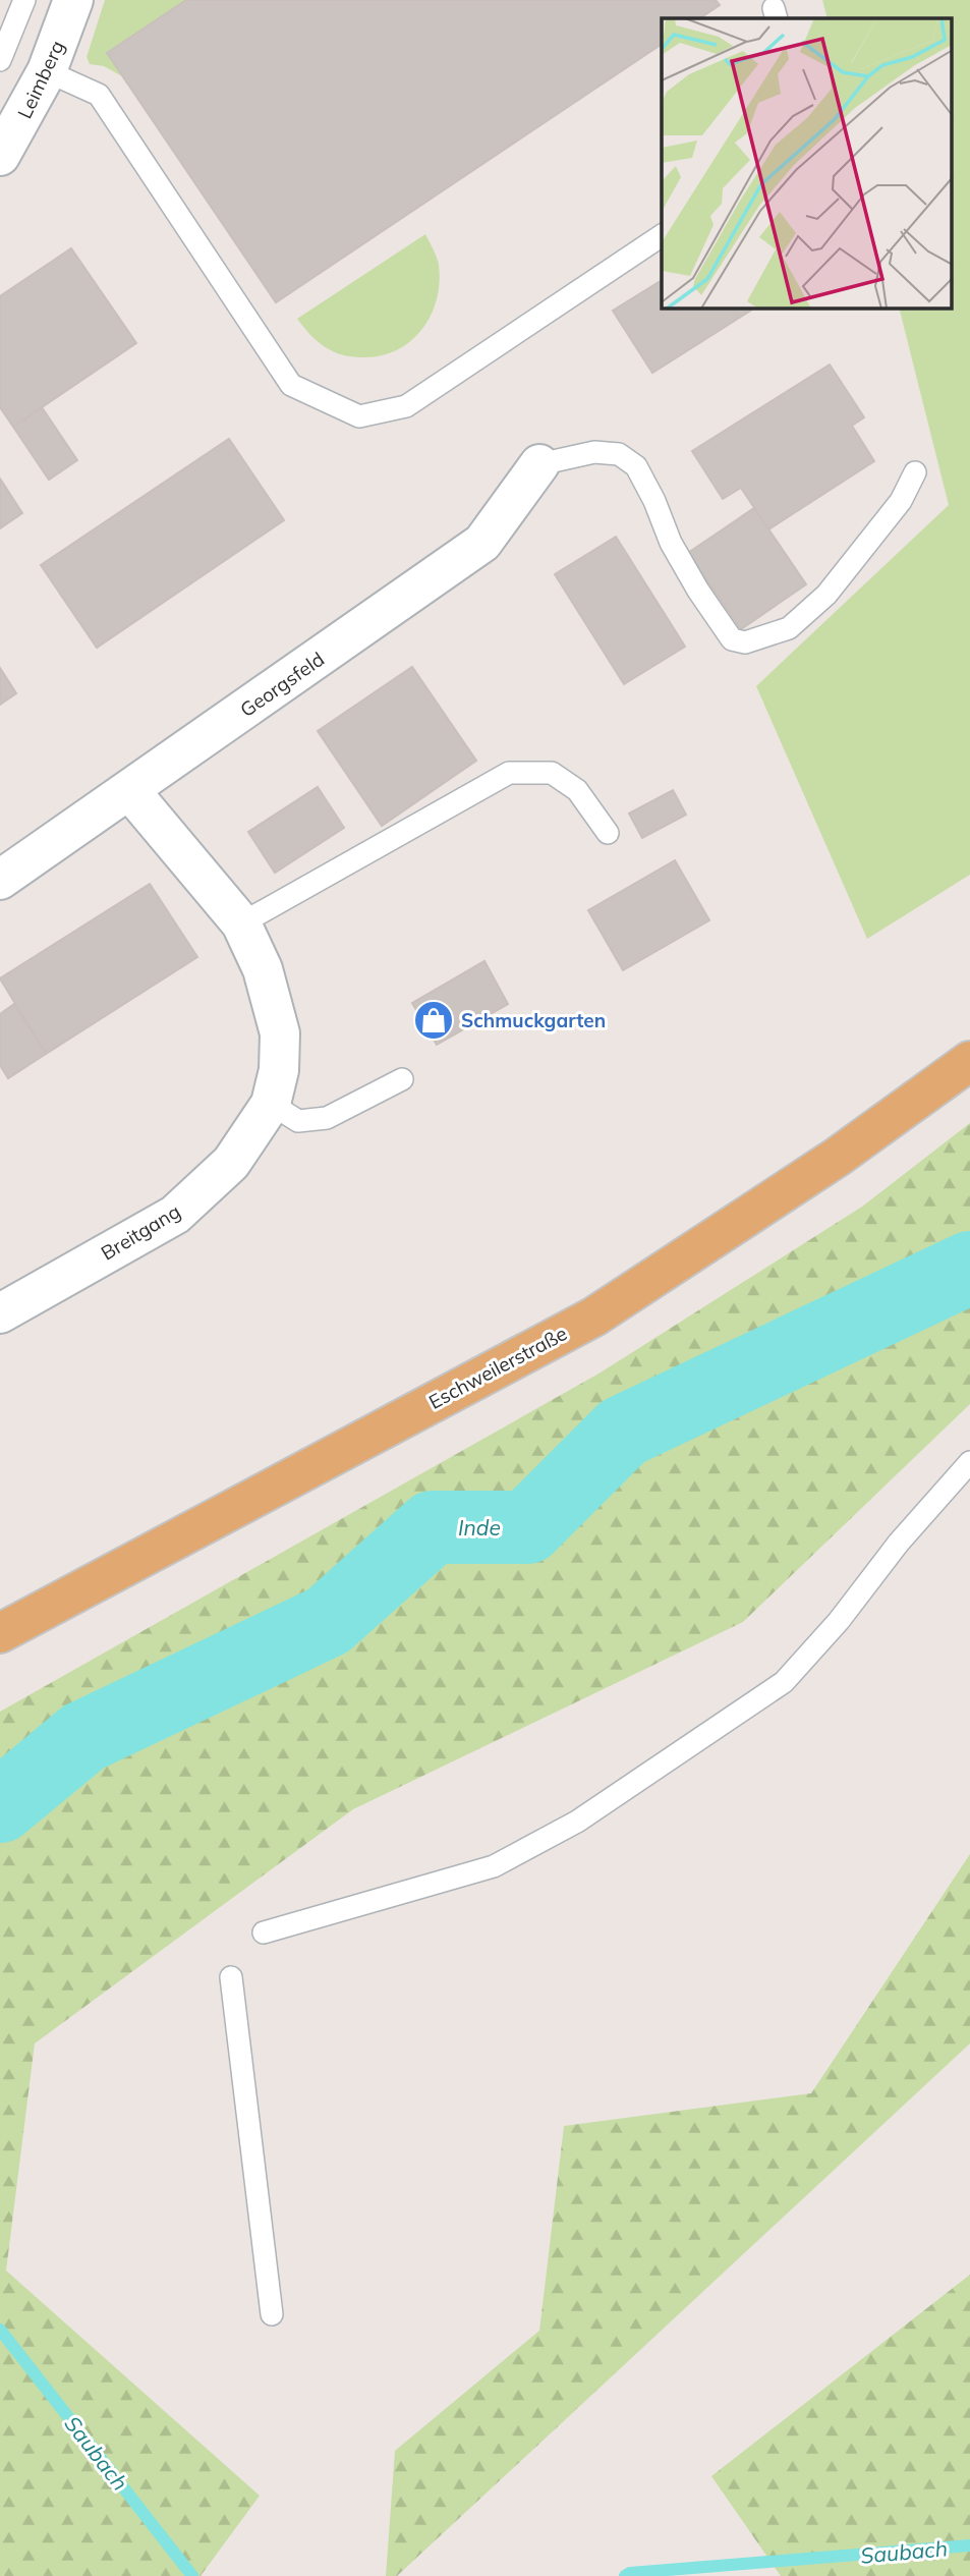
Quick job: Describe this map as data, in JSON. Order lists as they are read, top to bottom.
{
  "streets": {
    "main road": ["Eschweilerstraße"],
    "street": ["Leimberg", "Georgsfeld", "Breitgang"]
  },
  "crossings": [
    ["Georgsfeld", "Breitgang"]
  ],
  "water": ["Inde", "Saubach"],
  "places": {
    "shop": ["Schmuckgarten"]
  }
}
